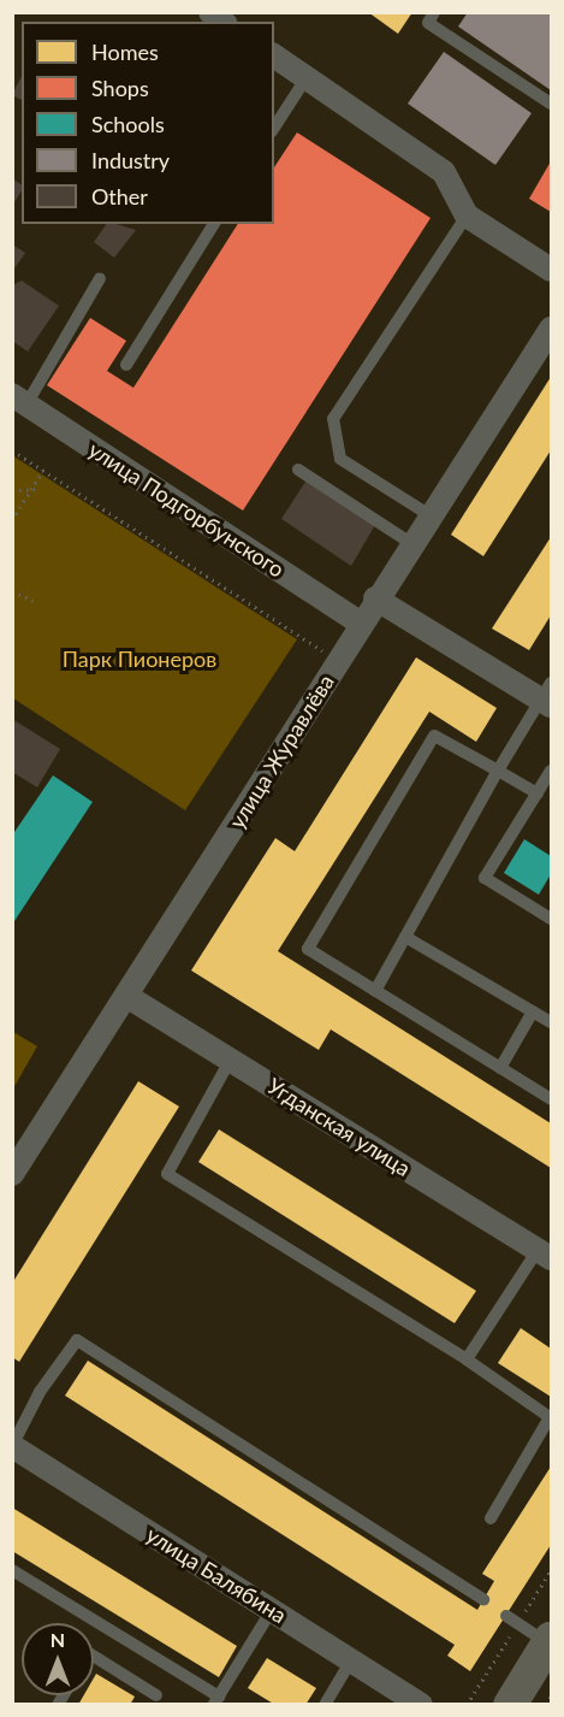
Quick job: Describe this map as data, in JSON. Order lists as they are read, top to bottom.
{
  "streets": {
    "street": [
      "улица Подгорбунского",
      "улица Журавлёва",
      "Угданская улица",
      "улица Балябина"
    ]
  },
  "crossings": [
    ["улица Подгорбунского", "улица Журавлёва"],
    ["улица Журавлёва", "Угданская улица"]
  ],
  "parks": ["Парк Пионеров"],
  "legend": [
    "Homes",
    "Shops",
    "Schools",
    "Industry",
    "Other"
  ],
  "north": "top"
}
